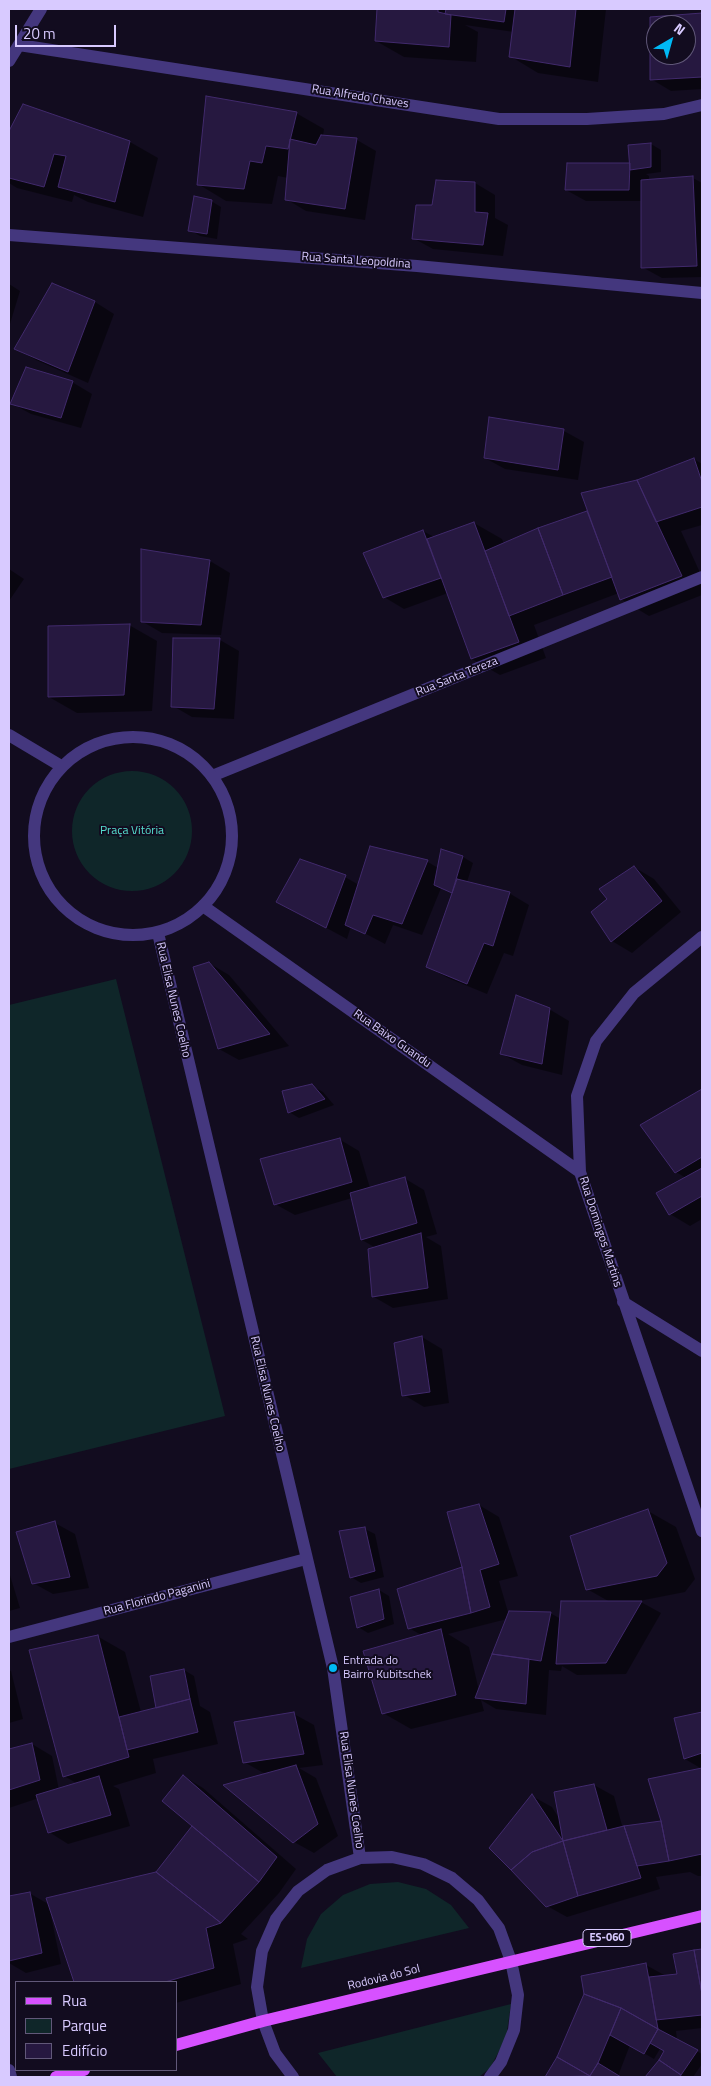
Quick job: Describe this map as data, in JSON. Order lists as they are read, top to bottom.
{
  "streets": {
    "main road": ["ES-060", "Rodovia do Sol"],
    "street": [
      "Rua Alfredo Chaves",
      "Rua Santa Leopoldina",
      "Rua Santa Tereza",
      "Rua Elisa Nunes Coelho",
      "Rua Baixo Guandu",
      "Rua Domingos Martins",
      "Rua Florindo Paganini"
    ]
  },
  "crossings": [
    ["Rua Elisa Nunes Coelho", "Rua Florindo Paganini"],
    ["Rua Elisa Nunes Coelho", "ES-060"],
    ["Rua Elisa Nunes Coelho", "Rodovia do Sol"],
    ["Rua Baixo Guandu", "Rua Domingos Martins"],
    ["ES-060", "Rodovia do Sol"]
  ],
  "parks": ["Praça Vitória"],
  "places": ["Entrada do Bairro Kubitschek"],
  "legend": ["Rua", "Parque", "Edifício"],
  "scale_bar": "20 m",
  "north": "top right"
}
